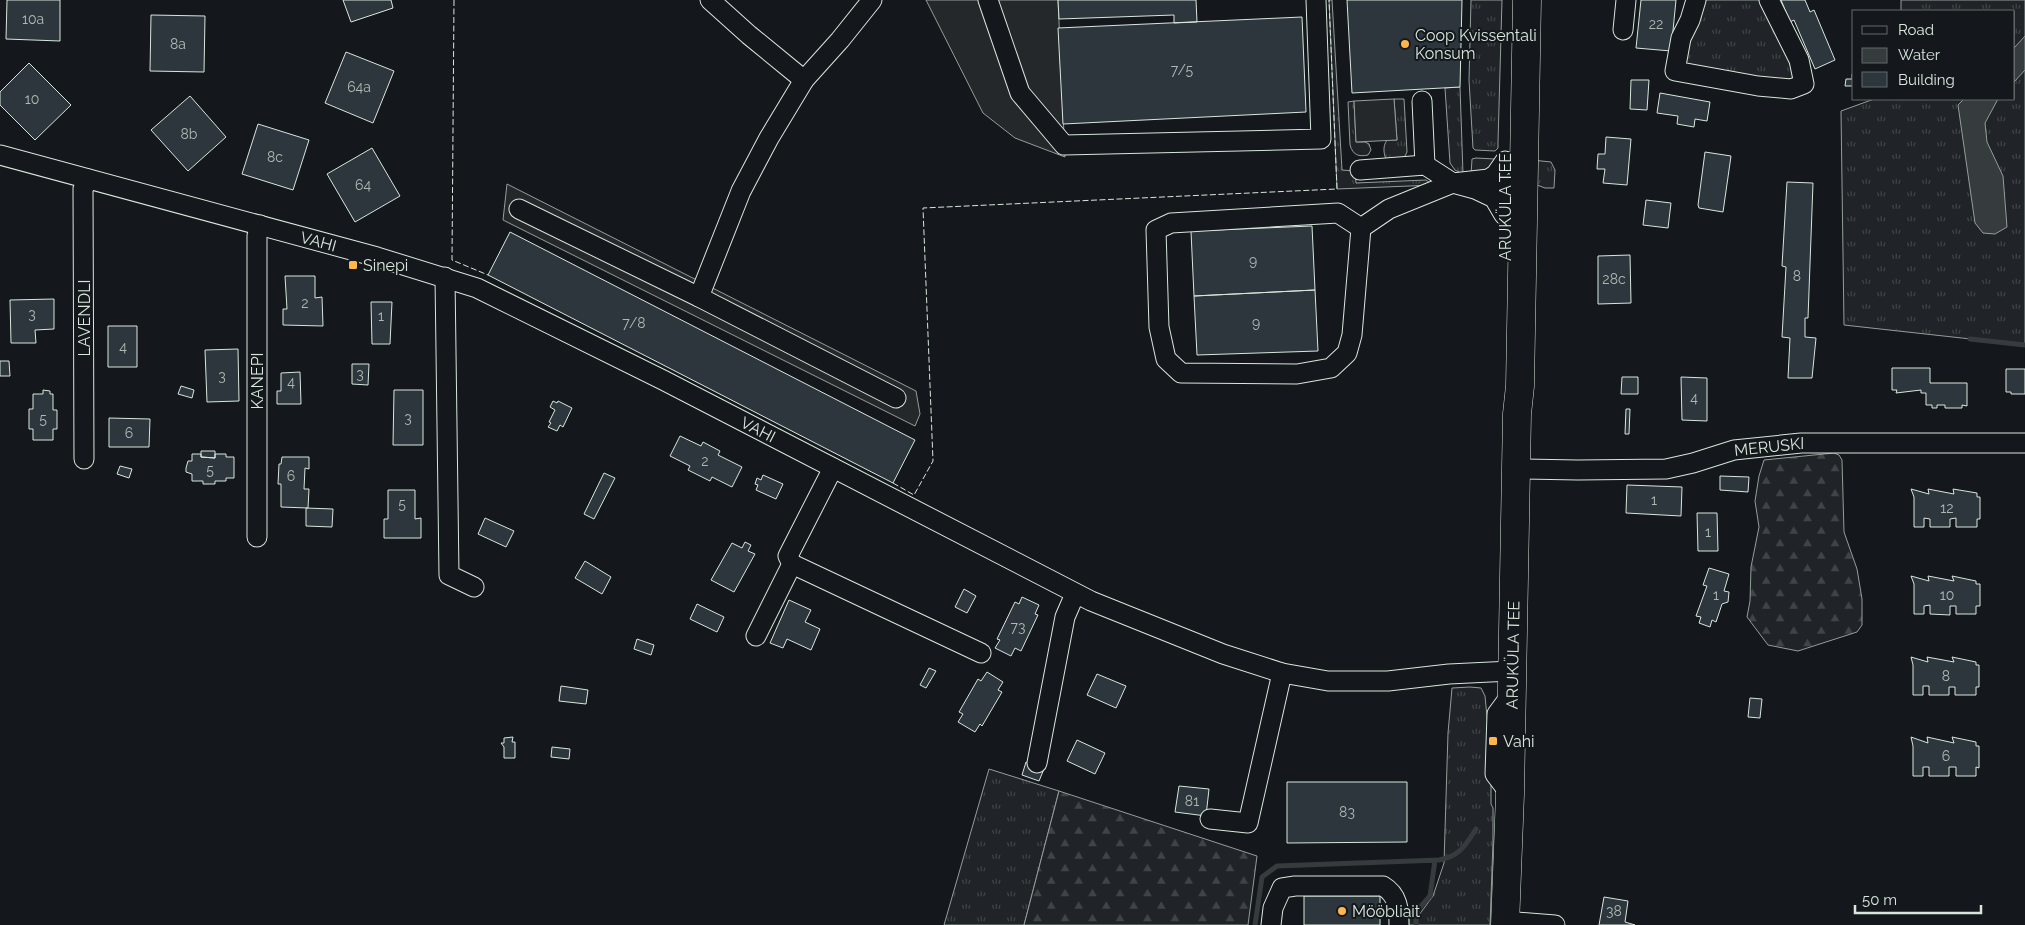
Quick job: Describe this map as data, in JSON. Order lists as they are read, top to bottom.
{
  "streets": {
    "highway": ["ARUKÜLA TEE"],
    "street": [
      "VAHI",
      "LAVENDLI",
      "KANEPI",
      "MERUSKI"
    ]
  },
  "crossings": [
    ["ARUKÜLA TEE", "VAHI"],
    ["ARUKÜLA TEE", "MERUSKI"],
    ["VAHI", "LAVENDLI"],
    ["VAHI", "KANEPI"]
  ],
  "places": {
    "other": ["Coop Kvissentali Konsum", "Mööbliait"],
    "transit": ["Sinepi", "Vahi"]
  },
  "house_numbers": [
    "10a",
    "22",
    "8a",
    "7/5",
    "64a",
    "10",
    "8b",
    "8c",
    "64",
    "9",
    "8",
    "28c",
    "2",
    "3",
    "1",
    "7/8",
    "9",
    "4",
    "3",
    "3",
    "4",
    "4",
    "3",
    "5",
    "6",
    "2",
    "5",
    "6",
    "1",
    "5",
    "12",
    "1",
    "1",
    "10",
    "73",
    "8",
    "6",
    "81",
    "83",
    "38"
  ],
  "legend": ["Road", "Water", "Building"],
  "scale_bar": "50 m"
}
